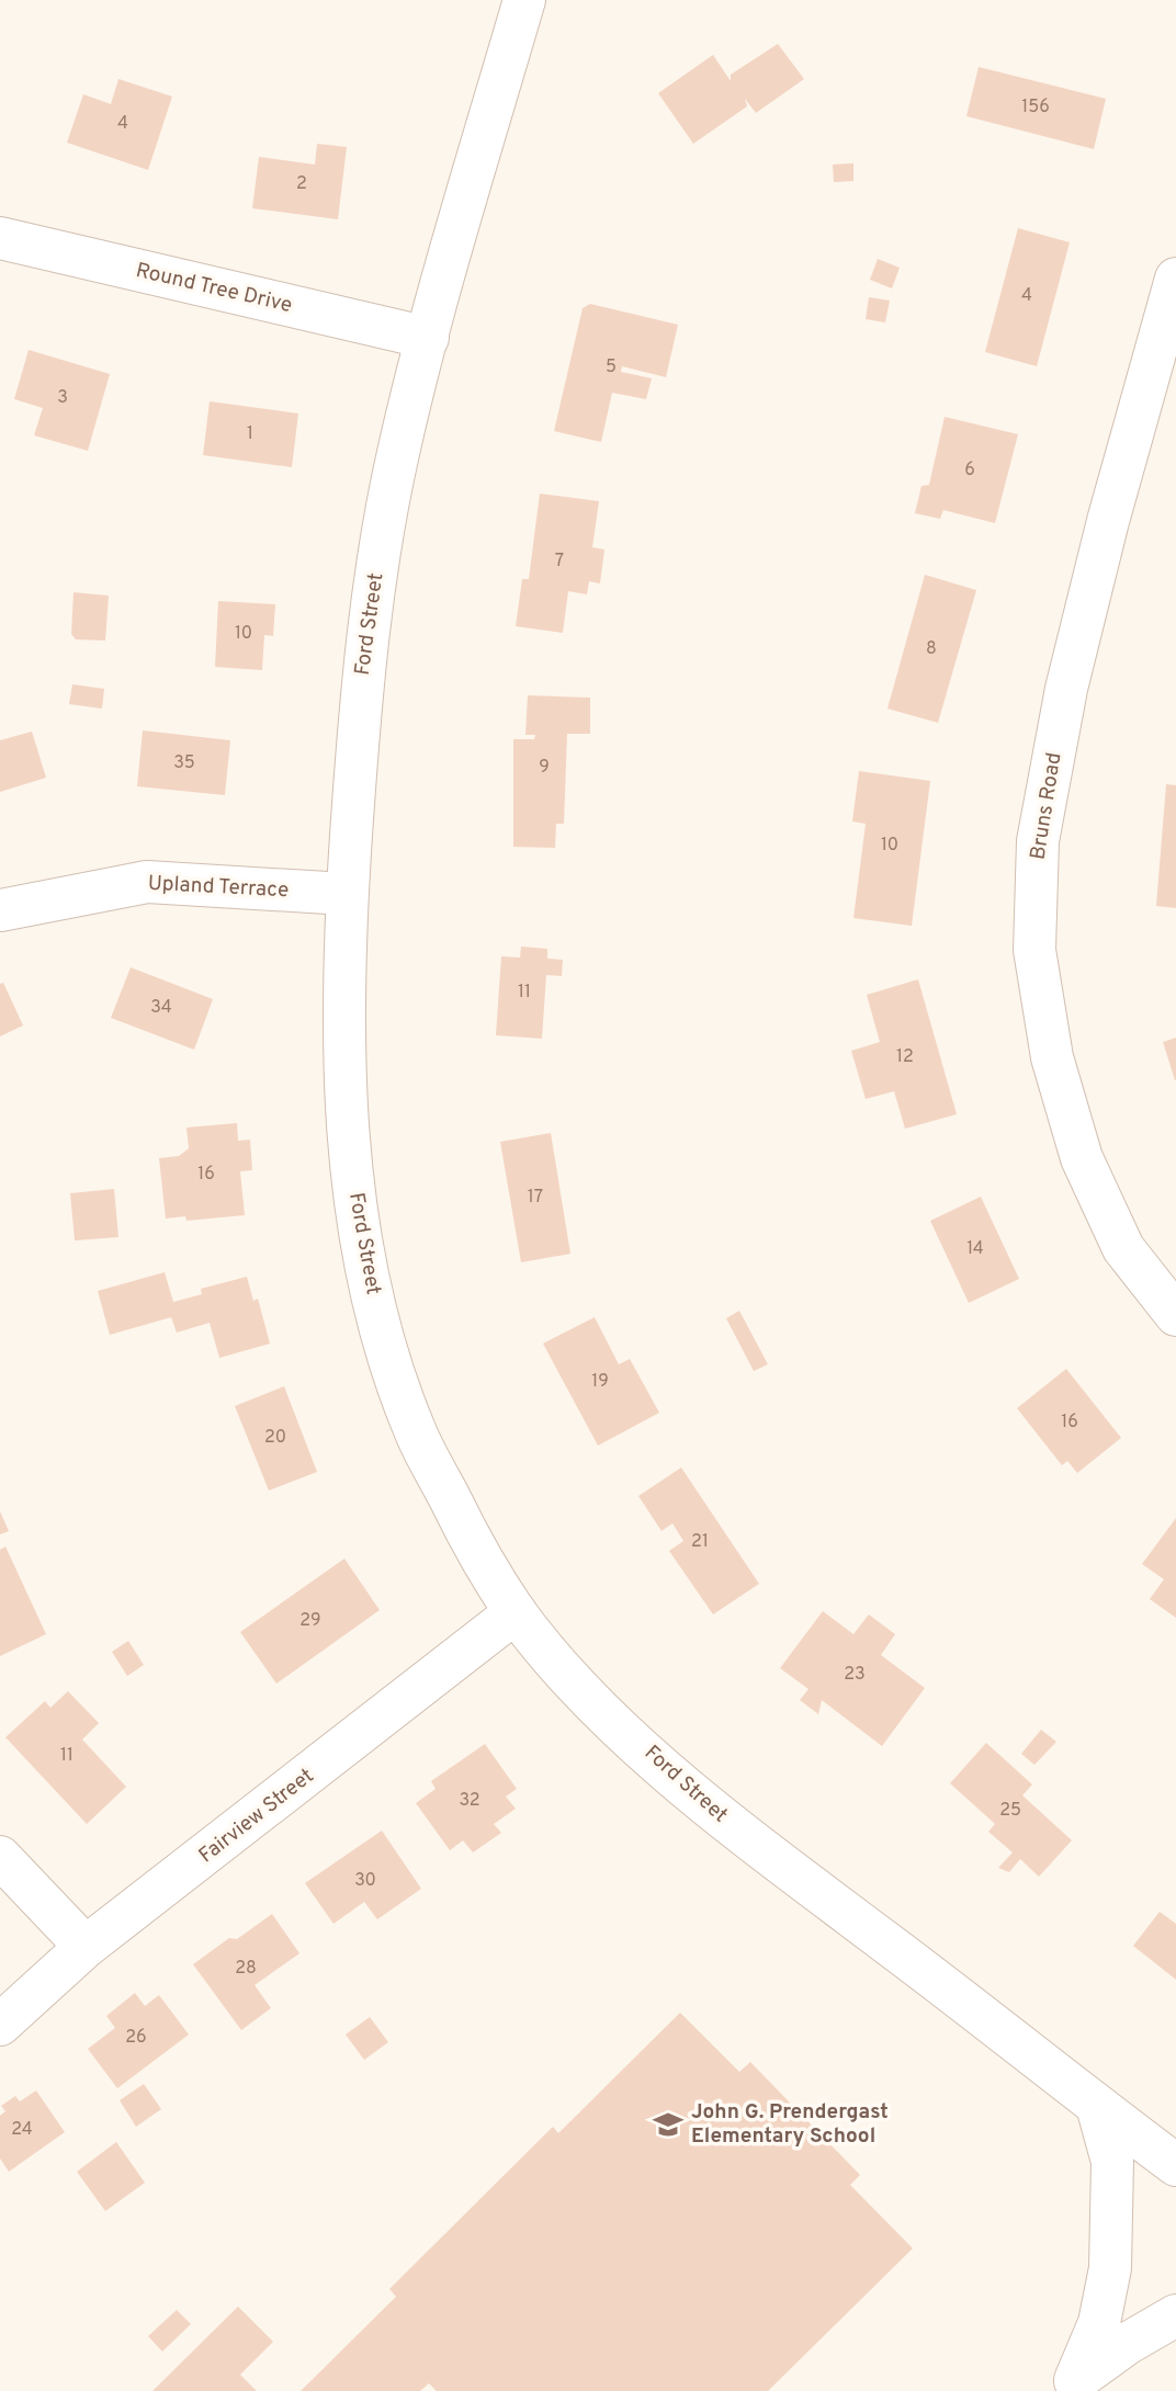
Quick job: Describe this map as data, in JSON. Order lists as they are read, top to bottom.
{
  "streets": {
    "street": [
      "Round Tree Drive",
      "Ford Street",
      "Bruns Road",
      "Upland Terrace",
      "Fairview Street"
    ]
  },
  "crossings": [
    ["Round Tree Drive", "Ford Street"],
    ["Ford Street", "Upland Terrace"],
    ["Ford Street", "Fairview Street"]
  ],
  "places": {
    "school or university": ["John G. Prendergast Elementary School"]
  },
  "house_numbers": [
    "156",
    "4",
    "2",
    "4",
    "5",
    "3",
    "1",
    "6",
    "7",
    "10",
    "8",
    "35",
    "9",
    "10",
    "11",
    "34",
    "12",
    "16",
    "17",
    "14",
    "19",
    "16",
    "20",
    "21",
    "29",
    "23",
    "11",
    "32",
    "25",
    "30",
    "28",
    "26",
    "24"
  ]
}
